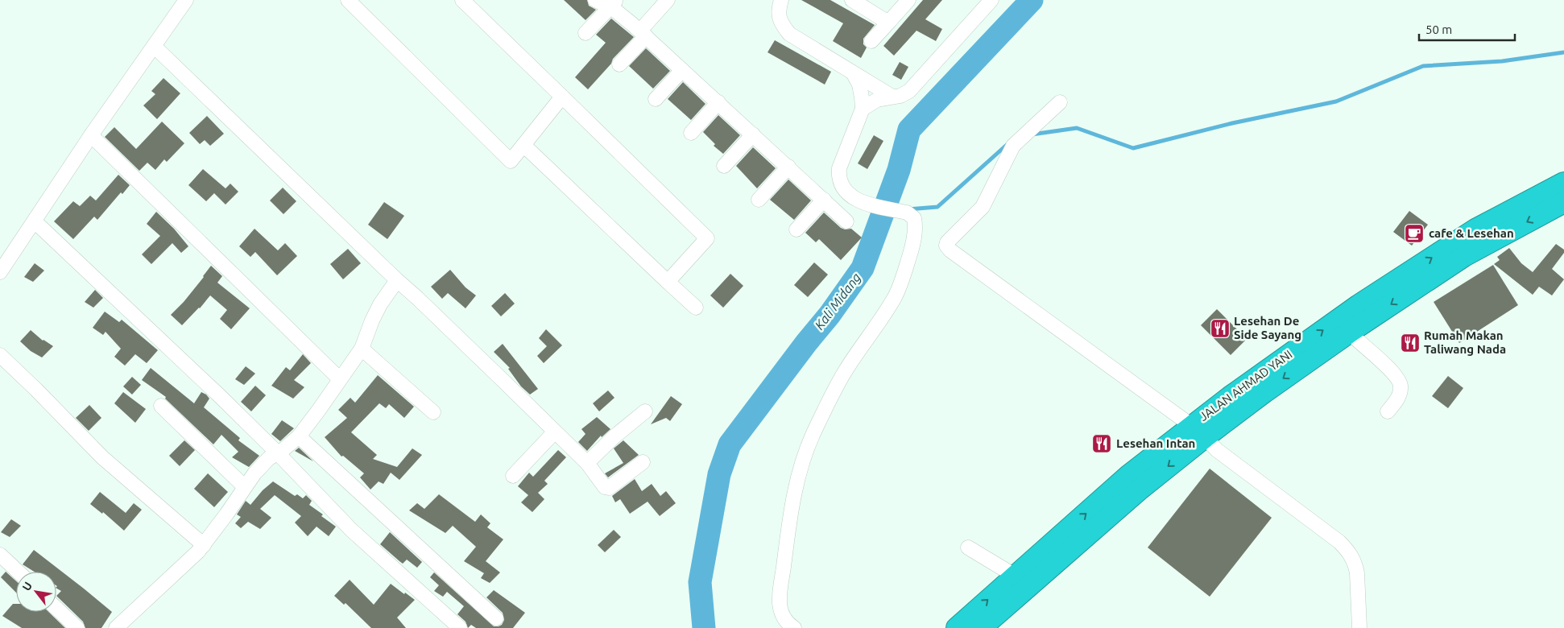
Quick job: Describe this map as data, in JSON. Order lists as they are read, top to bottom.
{
  "streets": {
    "highway": ["JALAN AHMAD YANI"]
  },
  "water": ["Kali Midang"],
  "places": {
    "cafe": ["cafe & Lesehan"],
    "restaurant": ["Lesehan De Side Sayang", "Rumah Makan Taliwang Nada", "Lesehan Intan"]
  },
  "scale_bar": "50 m",
  "north": "top left"
}
